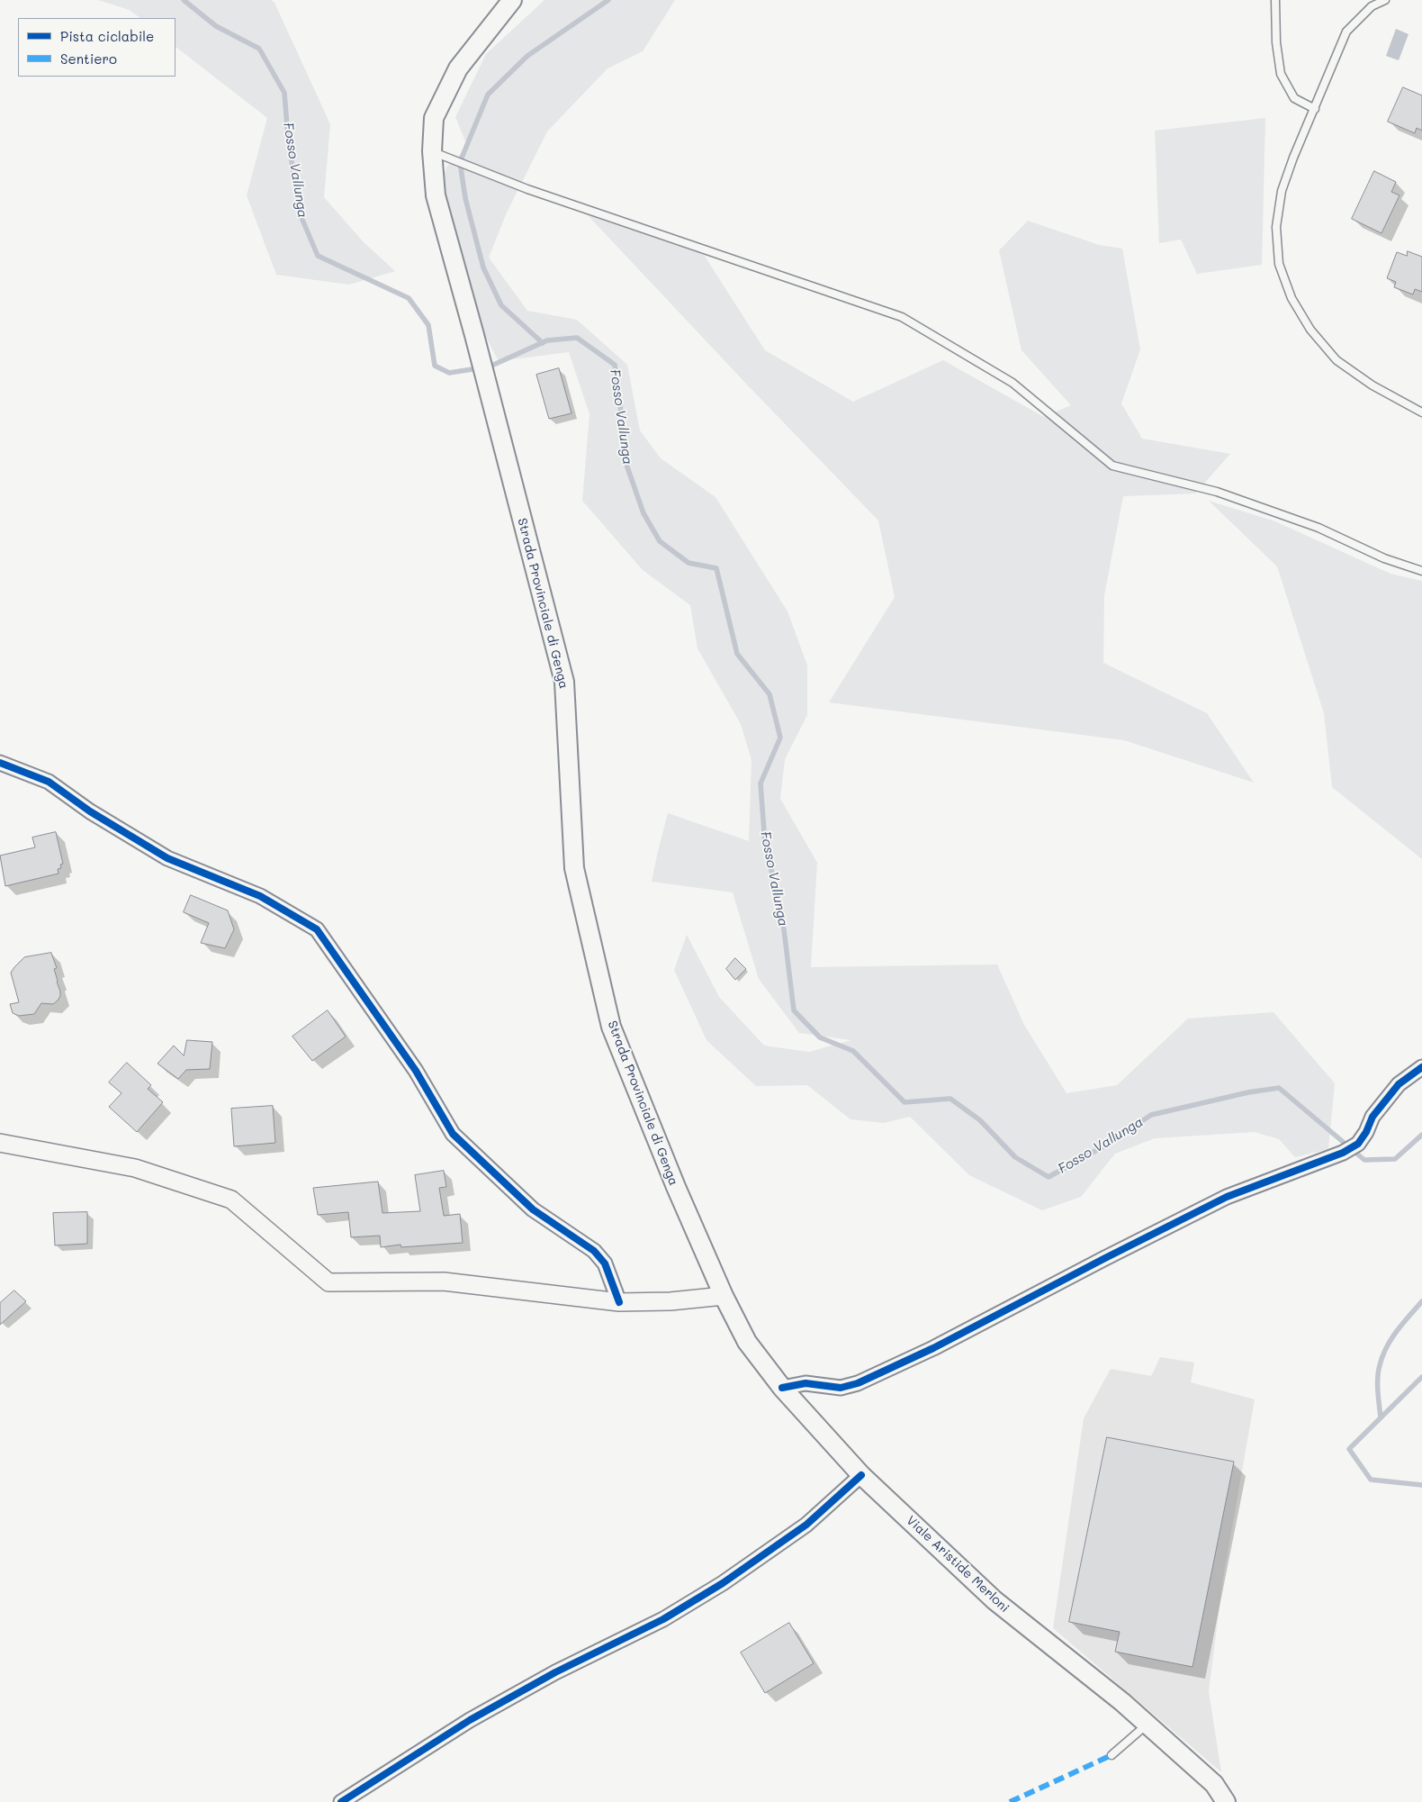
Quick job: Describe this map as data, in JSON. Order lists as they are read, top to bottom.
{
  "streets": {
    "main road": ["Strada Provinciale di Genga", "Viale Aristide Merloni"]
  },
  "crossings": [
    ["Strada Provinciale di Genga", "Viale Aristide Merloni"]
  ],
  "water": ["Fosso Vallunga"],
  "legend": ["Pista ciclabile", "Sentiero"]
}
